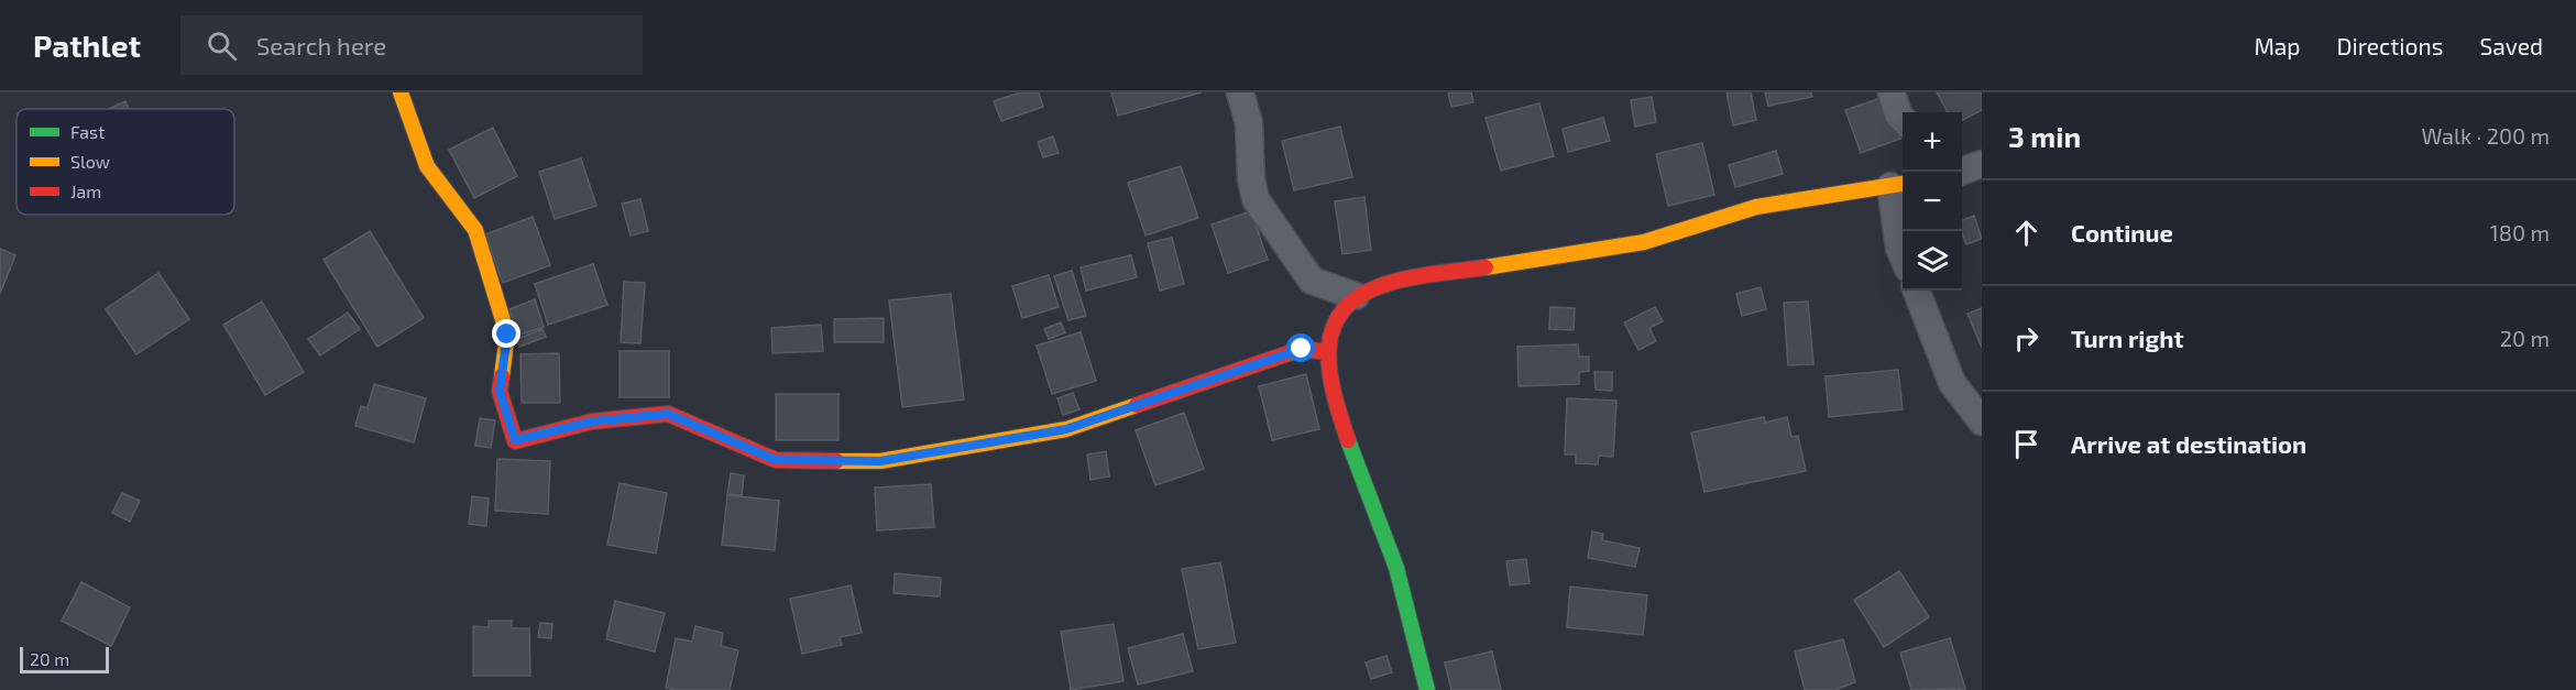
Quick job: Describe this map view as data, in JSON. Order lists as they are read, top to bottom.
{
  "legend": ["Fast", "Slow", "Jam"],
  "scale_bar": "20 m",
  "page": {
    "header": "Pathlet",
    "search": "Search here",
    "nav": ["Map", "Directions", "Saved"],
    "heading": ["3 min", "Walk · 200 m"],
    "map_buttons": ["+", "−"],
    "list": [
      ["Continue", "180 m"],
      ["Turn right", "20 m"],
      "Arrive at destination"
    ],
    "scale": "20 m"
  }
}
